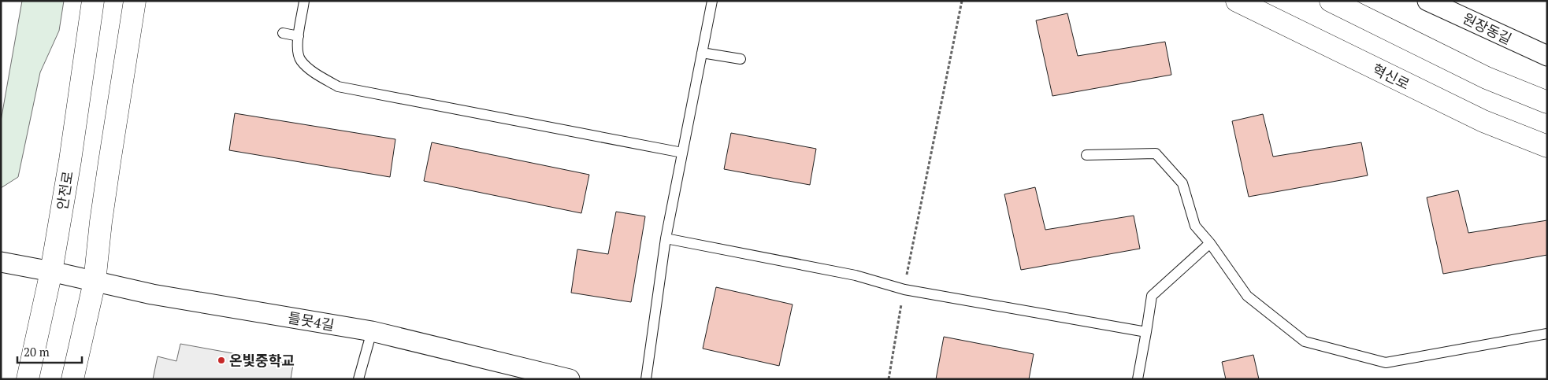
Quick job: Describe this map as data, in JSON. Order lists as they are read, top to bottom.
{
  "streets": {
    "street": [
      "원장동길",
      "혁신로",
      "안전로",
      "틀못4길"
    ]
  },
  "crossings": [
    ["안전로", "틀못4길"]
  ],
  "places": ["온빛중학교"],
  "scale_bar": "20 m"
}
